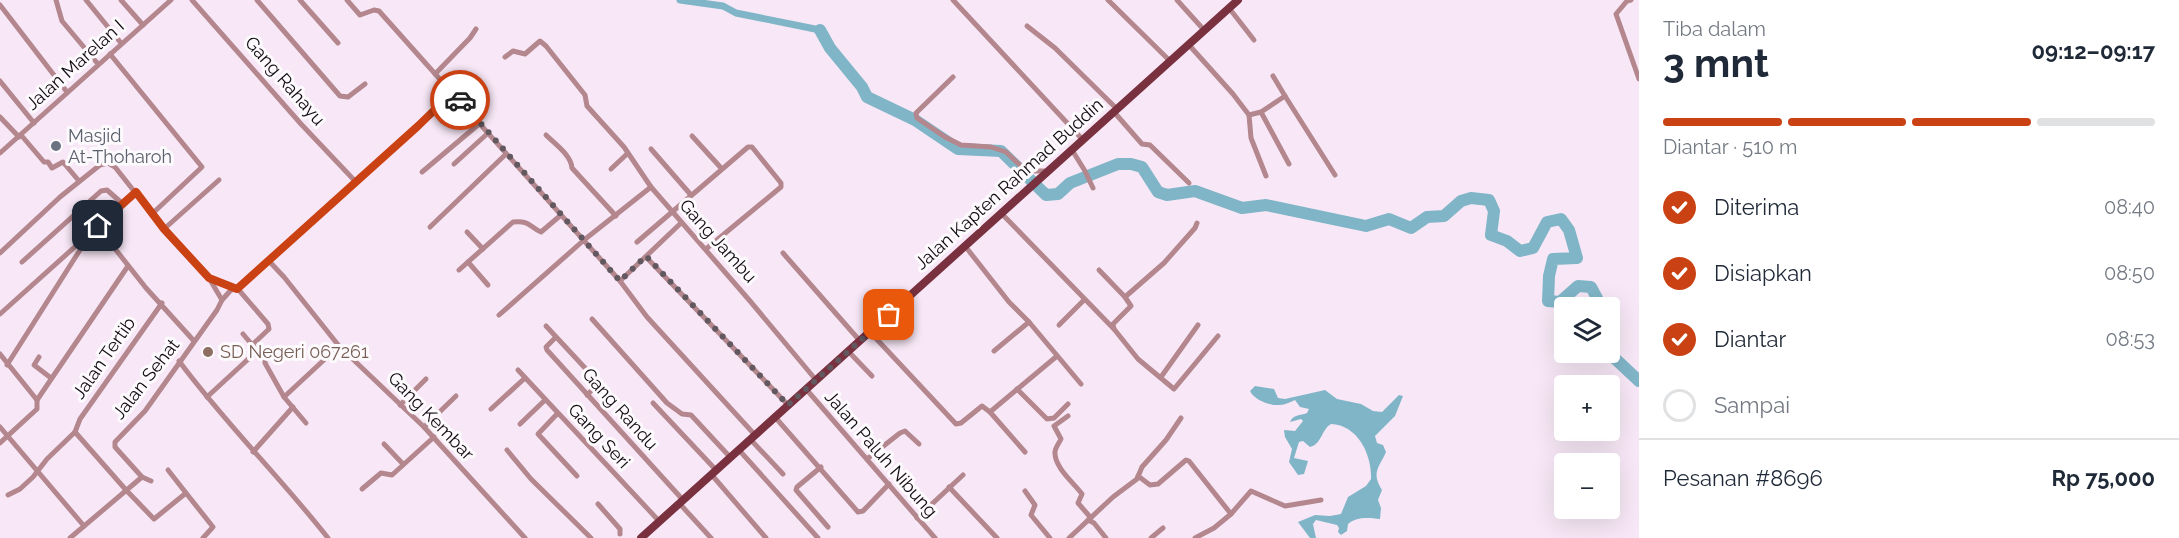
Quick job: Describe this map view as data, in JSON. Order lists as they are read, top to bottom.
{
  "streets": {
    "main road": ["Jalan Kapten Rahmad Buddin"],
    "street": [
      "Jalan Marelan I",
      "Gang Rahayu",
      "Gang Jambu",
      "Jalan Tertib",
      "Jalan Sehat",
      "Gang Randu",
      "Gang Kembar",
      "Gang Seri",
      "Jalan Paluh Nibung"
    ]
  },
  "crossings": [
    ["Jalan Kapten Rahmad Buddin", "Gang Jambu"],
    ["Jalan Kapten Rahmad Buddin", "Gang Randu"],
    ["Jalan Kapten Rahmad Buddin", "Gang Seri"],
    ["Jalan Kapten Rahmad Buddin", "Jalan Paluh Nibung"]
  ],
  "places": ["Masjid At-Thoharoh", "SD Negeri 067261"],
  "page": {
    "heading": ["3 mnt", "Tiba dalam", "09:12–09:17"],
    "panel": ["Pesanan #8696", "Rp 75,000"],
    "bar": "Diantar · 510 m",
    "list": [
      ["Diterima", "08:40"],
      ["Disiapkan", "08:50"],
      ["Diantar", "08:53"],
      "Sampai"
    ],
    "map_buttons": ["+", "−"]
  }
}
